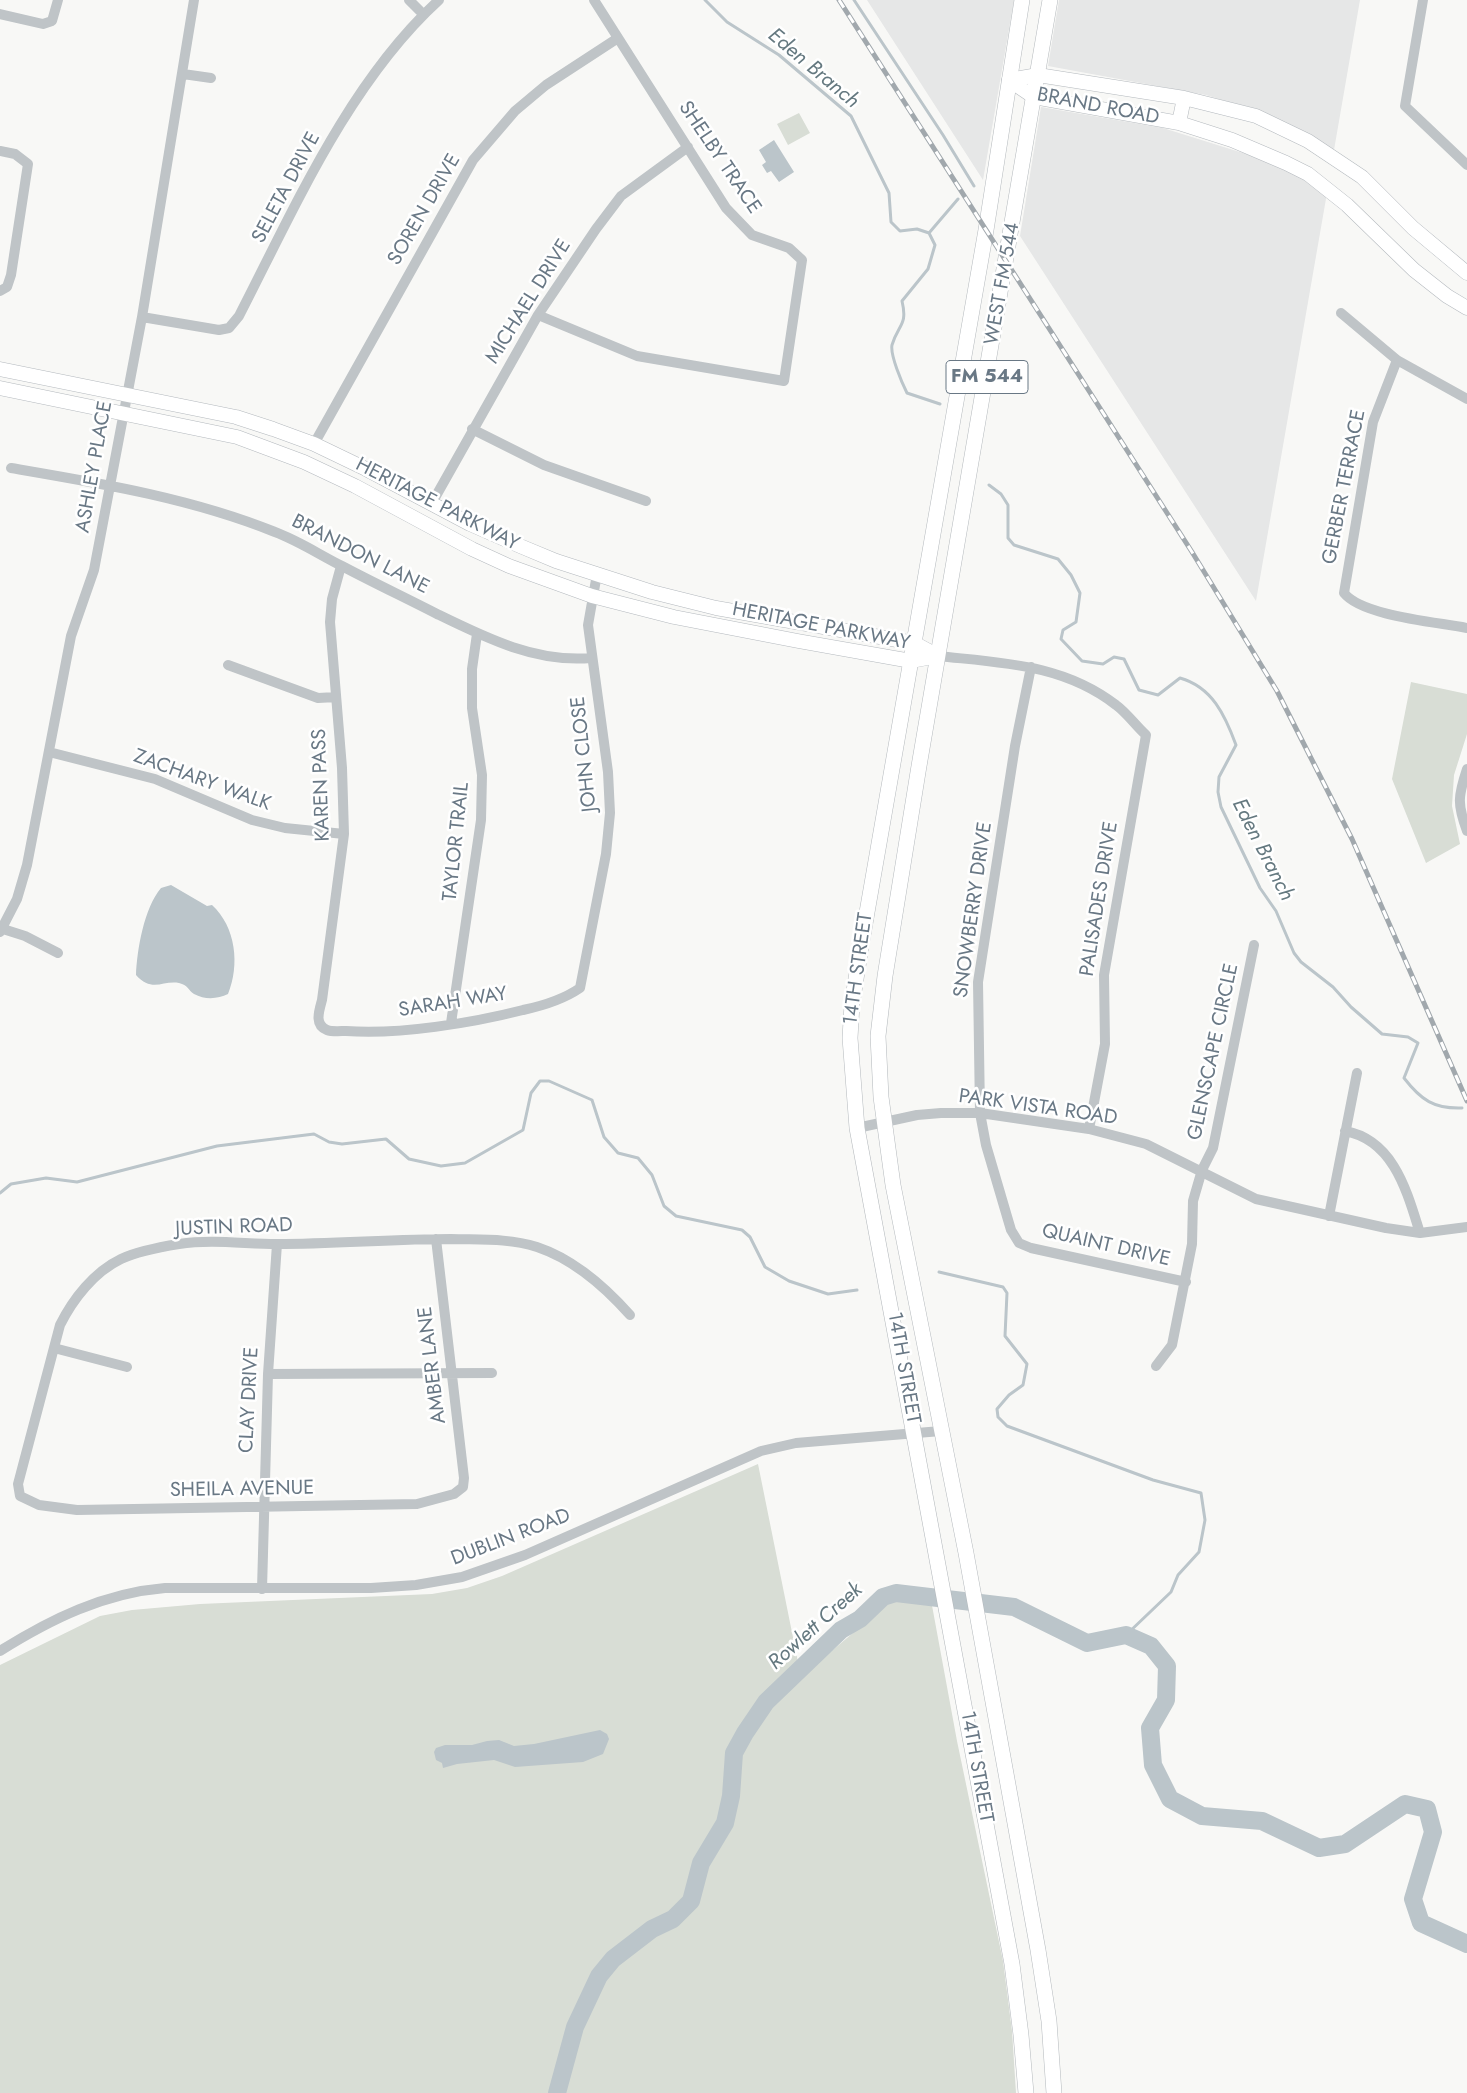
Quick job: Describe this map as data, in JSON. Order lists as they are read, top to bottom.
{
  "streets": {
    "main road": [
      "BRAND ROAD",
      "WEST FM 544",
      "FM 544",
      "HERITAGE PARKWAY",
      "14TH STREET"
    ],
    "street": [
      "SHELBY TRACE",
      "SELETA DRIVE",
      "SOREN DRIVE",
      "MICHAEL DRIVE",
      "ASHLEY PLACE",
      "GERBER TERRACE",
      "BRANDON LANE",
      "JOHN CLOSE",
      "ZACHARY WALK",
      "KAREN PASS",
      "TAYLOR TRAIL",
      "PALISADES DRIVE",
      "SNOWBERRY DRIVE",
      "SARAH WAY",
      "GLENSCAPE CIRCLE",
      "PARK VISTA ROAD",
      "JUSTIN ROAD",
      "QUAINT DRIVE",
      "AMBER LANE",
      "CLAY DRIVE",
      "SHEILA AVENUE",
      "DUBLIN ROAD"
    ]
  },
  "crossings": [
    ["BRAND ROAD", "WEST FM 544"],
    ["SHELBY TRACE", "SOREN DRIVE"],
    ["SHELBY TRACE", "MICHAEL DRIVE"],
    ["SELETA DRIVE", "ASHLEY PLACE"],
    ["SOREN DRIVE", "HERITAGE PARKWAY"],
    ["WEST FM 544", "HERITAGE PARKWAY"],
    ["WEST FM 544", "14TH STREET"],
    ["MICHAEL DRIVE", "HERITAGE PARKWAY"],
    ["ASHLEY PLACE", "HERITAGE PARKWAY"],
    ["ASHLEY PLACE", "BRANDON LANE"],
    ["ASHLEY PLACE", "ZACHARY WALK"],
    ["HERITAGE PARKWAY", "JOHN CLOSE"],
    ["HERITAGE PARKWAY", "14TH STREET"],
    ["BRANDON LANE", "JOHN CLOSE"],
    ["BRANDON LANE", "KAREN PASS"],
    ["BRANDON LANE", "TAYLOR TRAIL"],
    ["JOHN CLOSE", "SARAH WAY"],
    ["ZACHARY WALK", "KAREN PASS"],
    ["KAREN PASS", "SARAH WAY"],
    ["TAYLOR TRAIL", "SARAH WAY"],
    ["PALISADES DRIVE", "SNOWBERRY DRIVE"],
    ["PALISADES DRIVE", "PARK VISTA ROAD"],
    ["SNOWBERRY DRIVE", "PARK VISTA ROAD"],
    ["SNOWBERRY DRIVE", "QUAINT DRIVE"],
    ["14TH STREET", "PARK VISTA ROAD"],
    ["14TH STREET", "DUBLIN ROAD"],
    ["GLENSCAPE CIRCLE", "PARK VISTA ROAD"],
    ["GLENSCAPE CIRCLE", "QUAINT DRIVE"],
    ["JUSTIN ROAD", "AMBER LANE"],
    ["JUSTIN ROAD", "CLAY DRIVE"],
    ["JUSTIN ROAD", "SHEILA AVENUE"],
    ["AMBER LANE", "SHEILA AVENUE"],
    ["CLAY DRIVE", "SHEILA AVENUE"],
    ["CLAY DRIVE", "DUBLIN ROAD"]
  ],
  "water": ["Eden Branch", "Rowlett Creek"]
}
